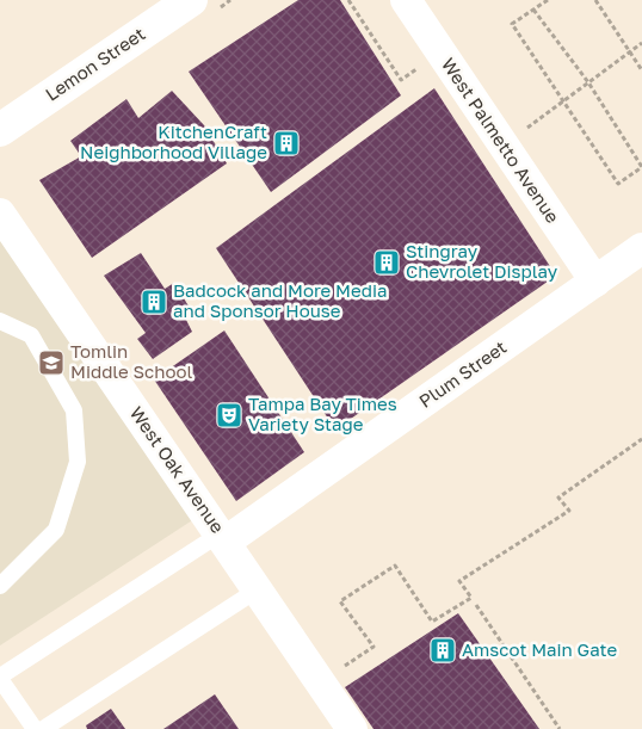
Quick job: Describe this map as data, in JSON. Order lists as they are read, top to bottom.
{
  "streets": {
    "street": [
      "Lemon Street",
      "West Palmetto Avenue",
      "Plum Street",
      "West Oak Avenue"
    ]
  },
  "crossings": [
    ["West Palmetto Avenue", "Plum Street"],
    ["Plum Street", "West Oak Avenue"]
  ],
  "places": {
    "building": [
      "KitchenCraft Neighborhood Village",
      "Stingray Chevrolet Display",
      "Badcock and More Media and Sponsor House",
      "Amscot Main Gate"
    ],
    "school or university": ["Tomlin Middle School"],
    "theatre": ["Tampa Bay Times Variety Stage"]
  }
}
